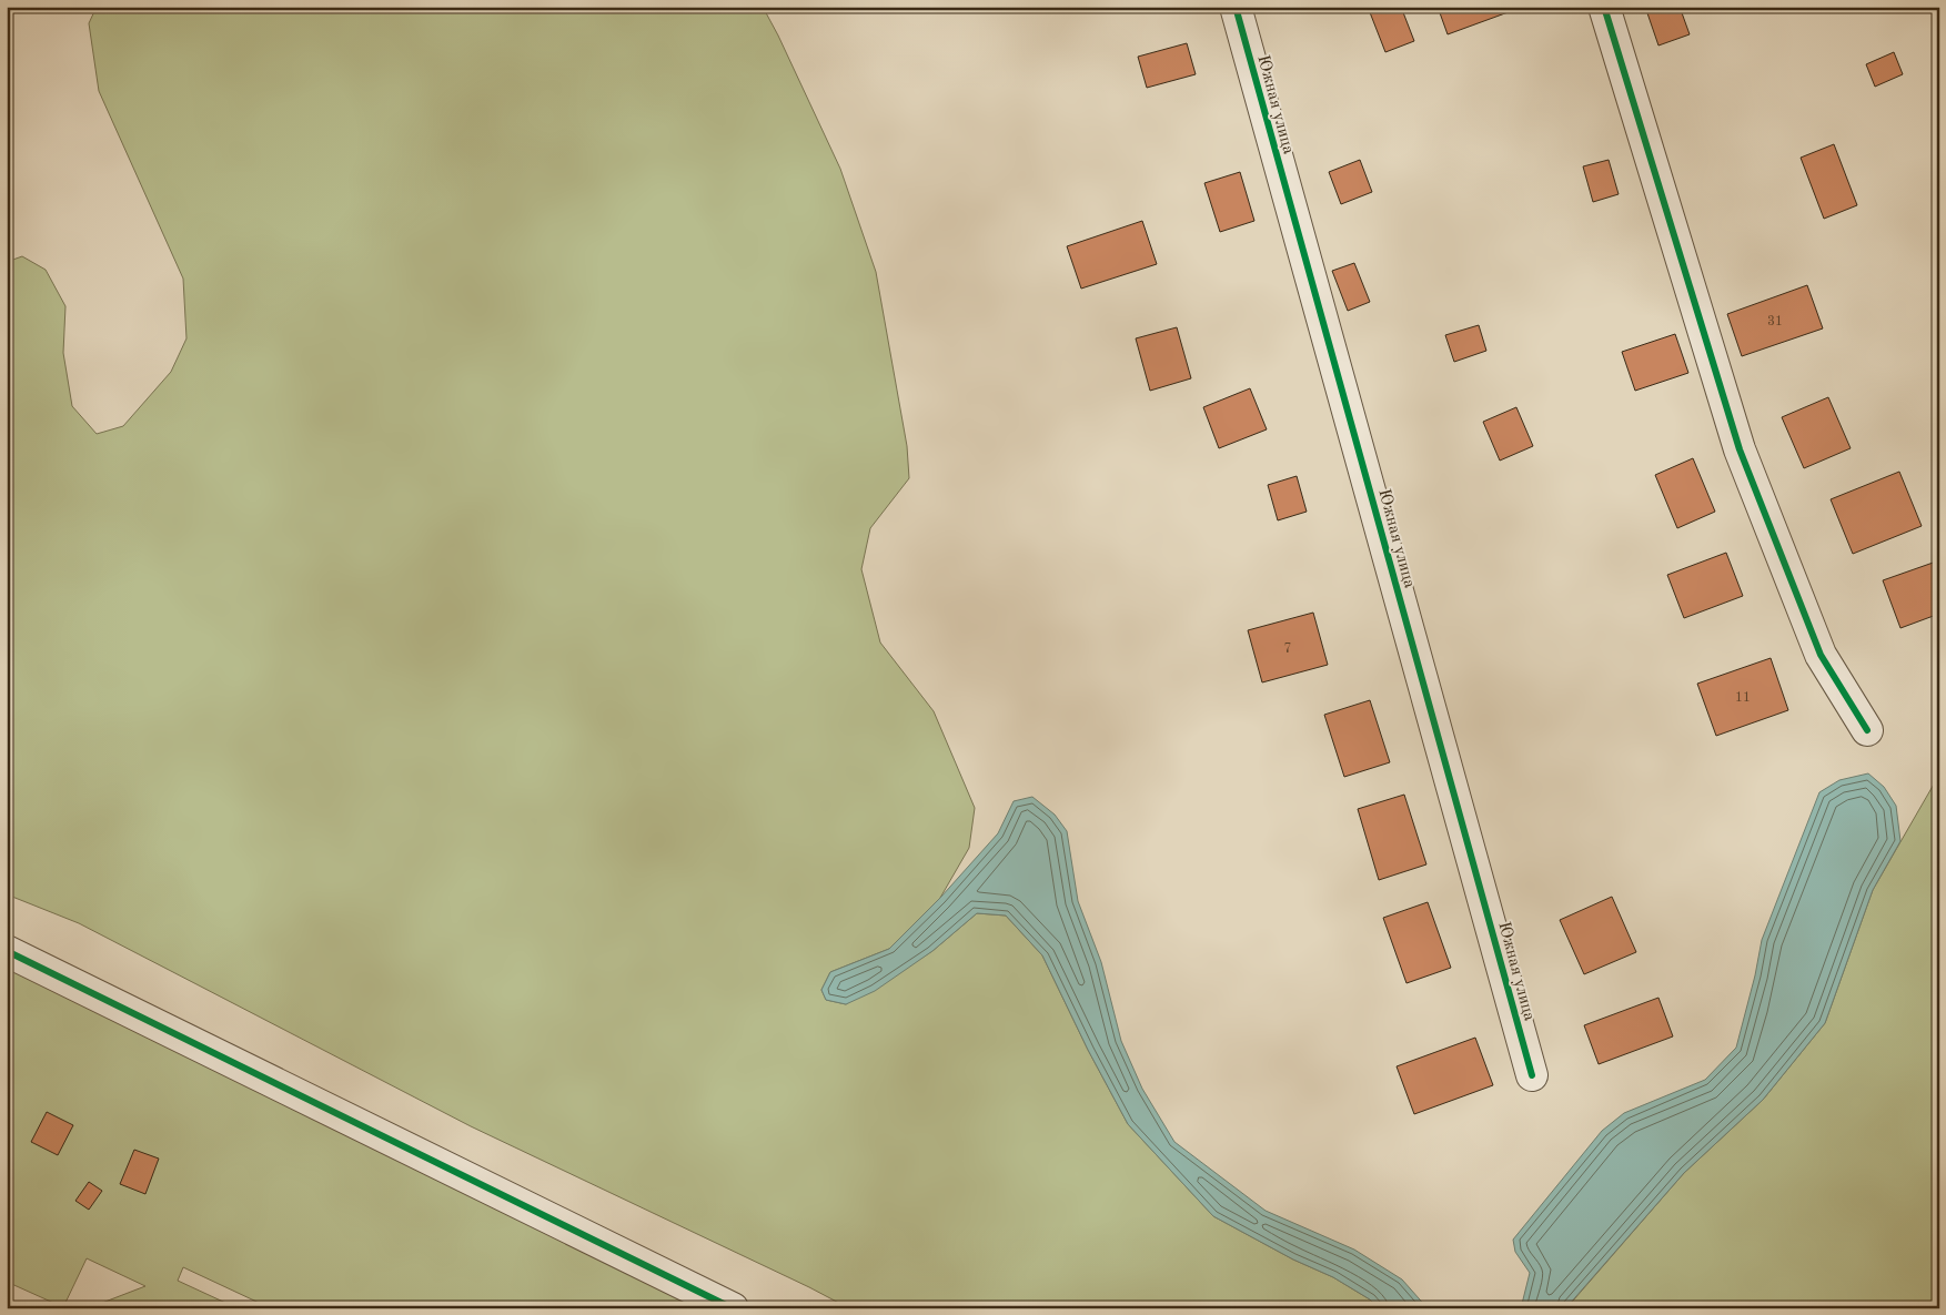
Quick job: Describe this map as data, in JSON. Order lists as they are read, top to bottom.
{
  "streets": {
    "street": ["Южная улица"]
  },
  "house_numbers": ["31", "7", "11"]
}
